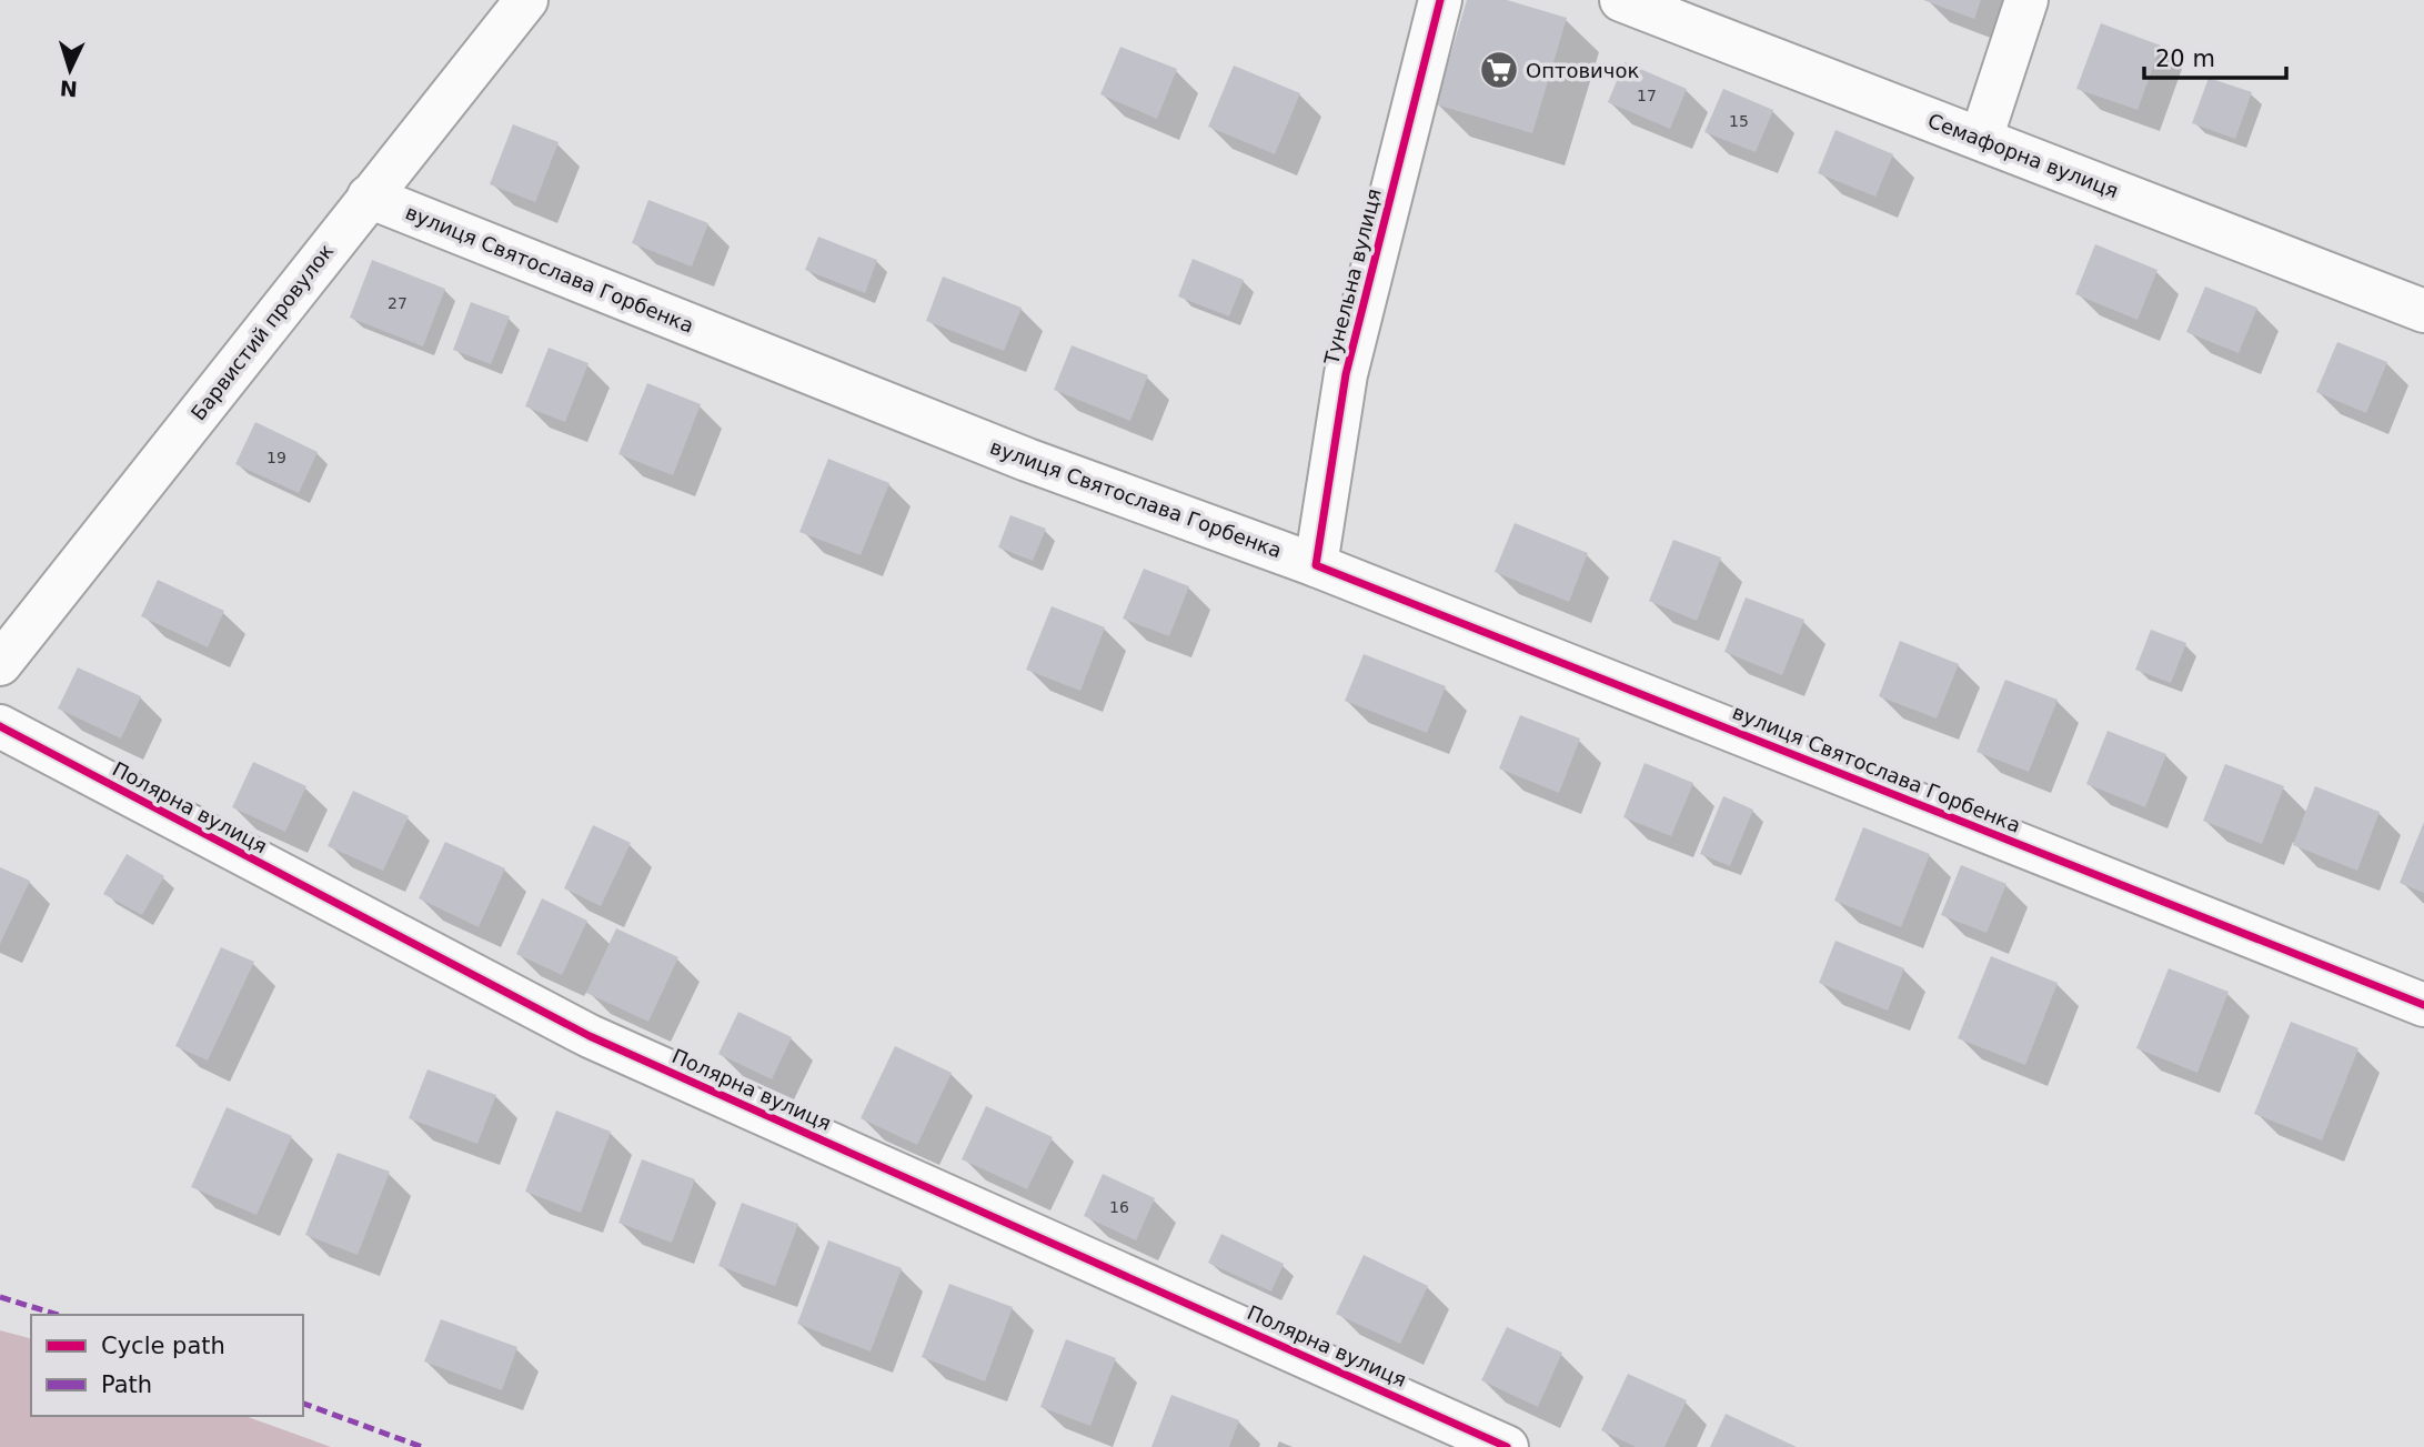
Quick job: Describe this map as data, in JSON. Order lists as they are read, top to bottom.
{
  "streets": {
    "street": [
      "Семафорна вулиця",
      "вулиця Святослава Горбенка",
      "Тунельна вулиця",
      "Барвистий провулок",
      "Полярна вулиця"
    ]
  },
  "crossings": [
    ["вулиця Святослава Горбенка", "Тунельна вулиця"],
    ["вулиця Святослава Горбенка", "Барвистий провулок"]
  ],
  "places": {
    "supermarket": ["Оптовичок"]
  },
  "house_numbers": [
    "17",
    "15",
    "27",
    "19",
    "16"
  ],
  "legend": ["Cycle path", "Path"],
  "scale_bar": "20 m",
  "north": "bottom"
}
